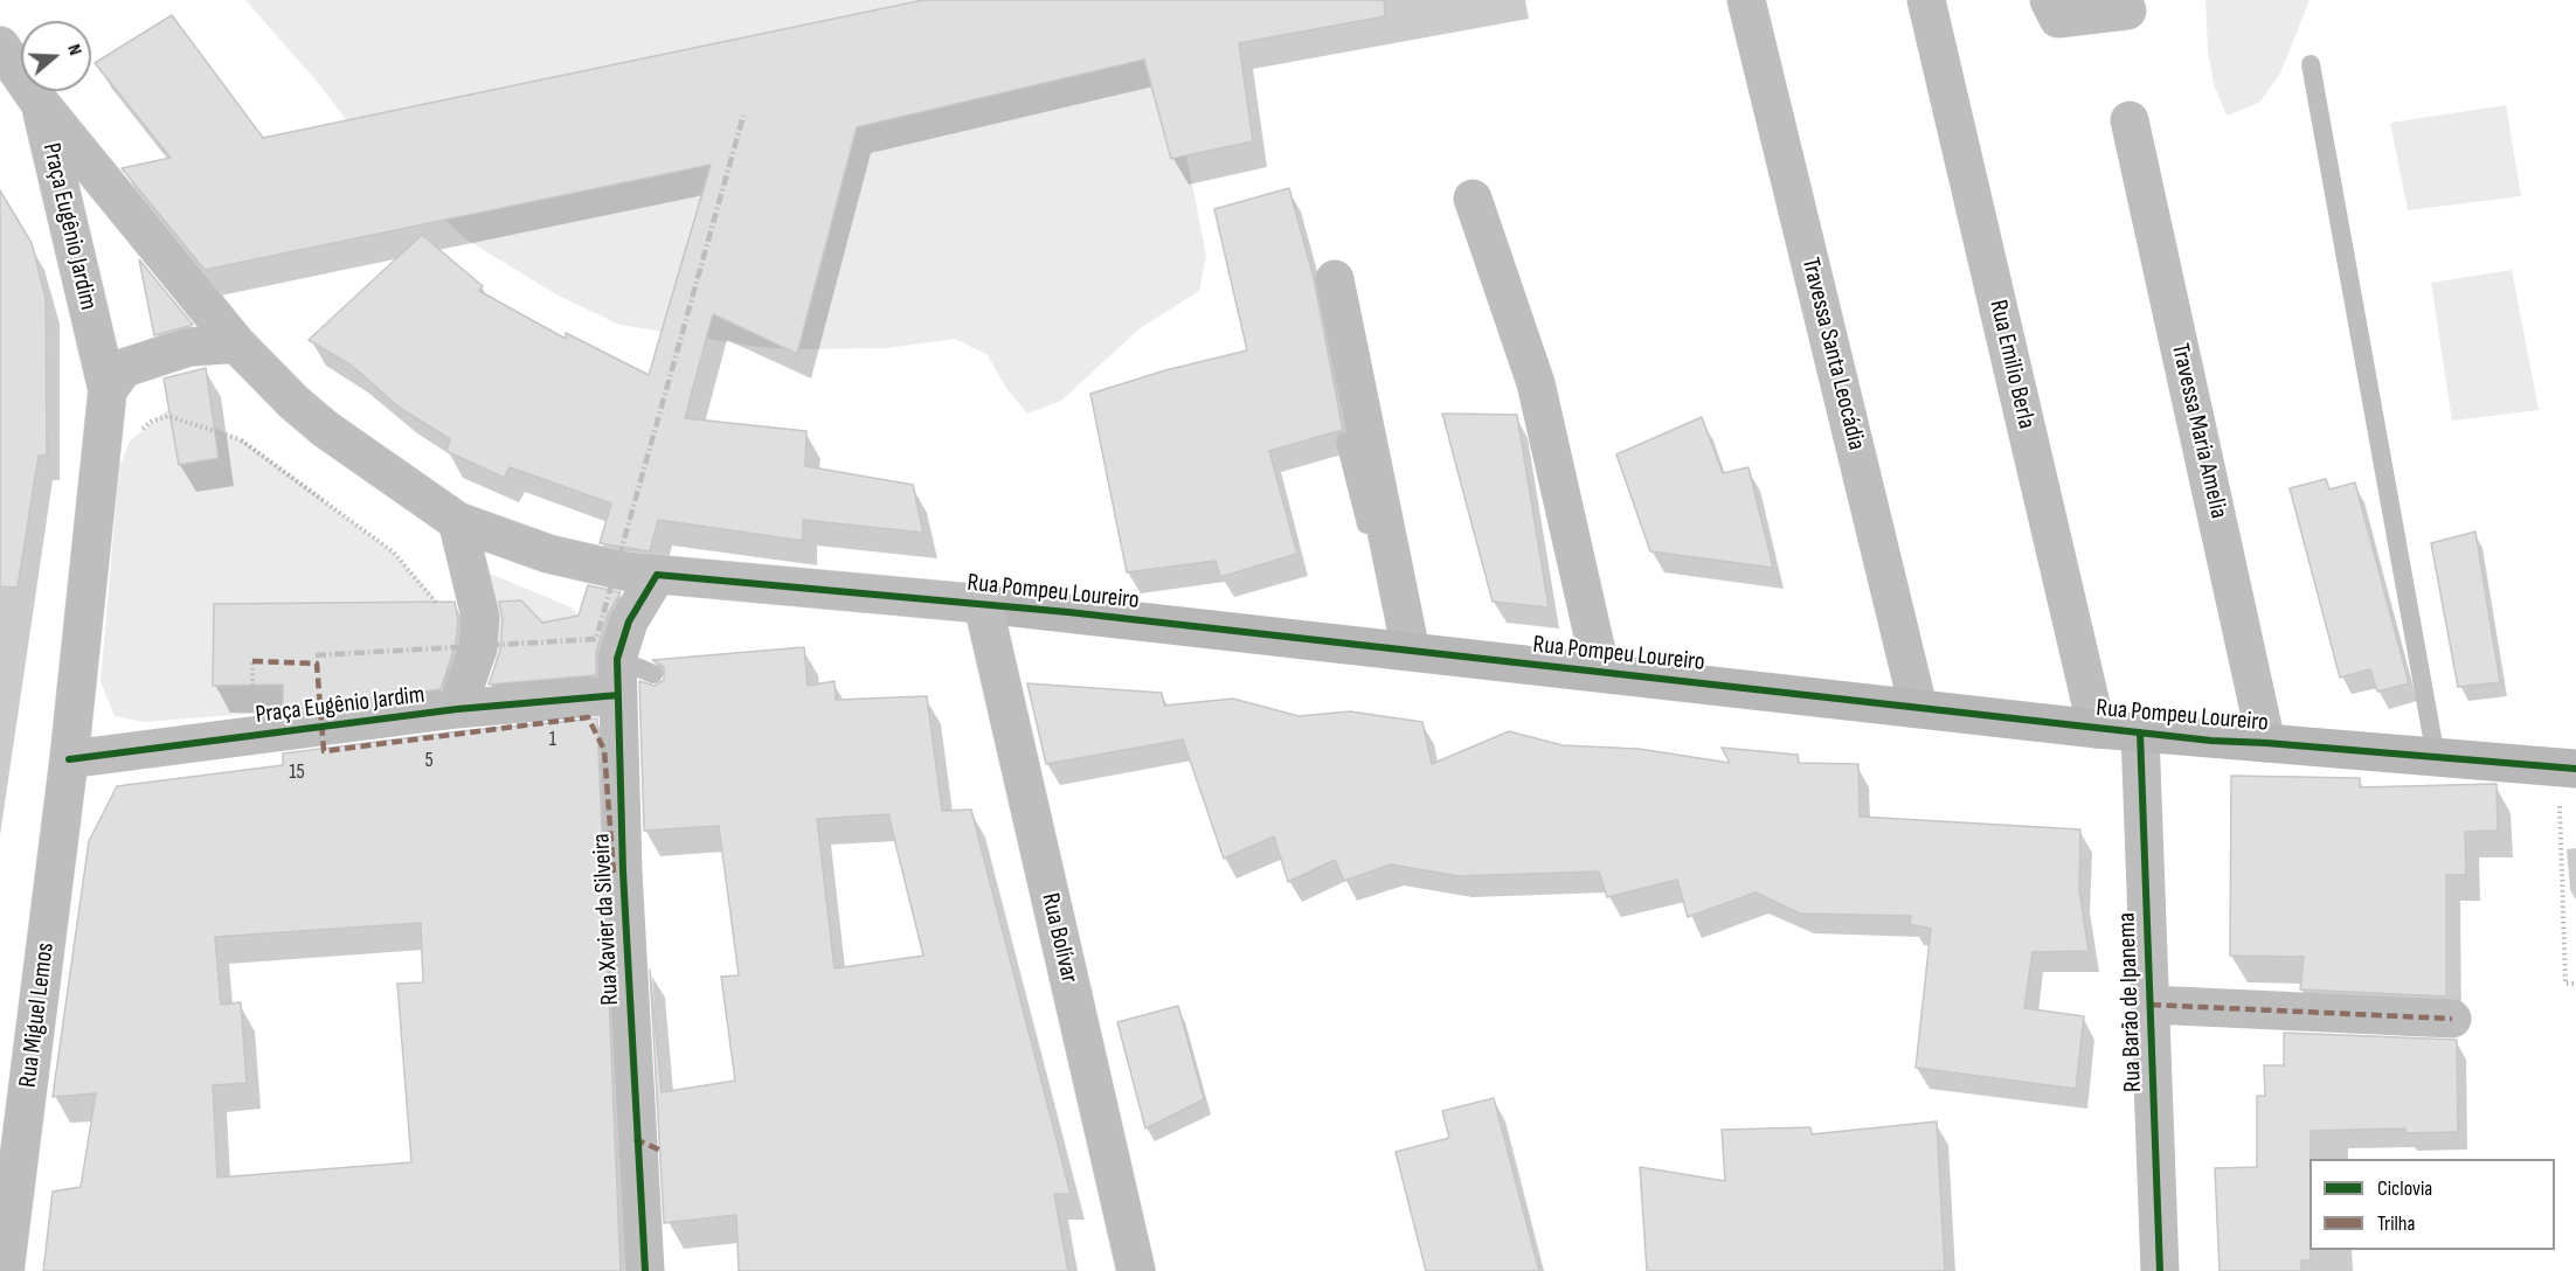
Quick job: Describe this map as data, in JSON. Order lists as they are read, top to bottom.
{
  "streets": {
    "street": [
      "Praça Eugênio Jardim",
      "Travessa Santa Leocádia",
      "Rua Emilio Berla",
      "Travessa Maria Amelia",
      "Rua Pompeu Loureiro",
      "Rua Xavier da Silveira",
      "Rua Bolívar",
      "Rua Barão de Ipanema",
      "Rua Miguel Lemos"
    ]
  },
  "crossings": [
    ["Praça Eugênio Jardim", "Rua Pompeu Loureiro"],
    ["Praça Eugênio Jardim", "Rua Xavier da Silveira"],
    ["Praça Eugênio Jardim", "Rua Miguel Lemos"],
    ["Travessa Santa Leocádia", "Rua Pompeu Loureiro"],
    ["Rua Emilio Berla", "Rua Pompeu Loureiro"],
    ["Travessa Maria Amelia", "Rua Pompeu Loureiro"],
    ["Rua Pompeu Loureiro", "Rua Xavier da Silveira"],
    ["Rua Pompeu Loureiro", "Rua Bolívar"],
    ["Rua Pompeu Loureiro", "Rua Barão de Ipanema"]
  ],
  "house_numbers": ["1", "5", "15"],
  "legend": ["Ciclovia", "Trilha"],
  "north": "right"
}
